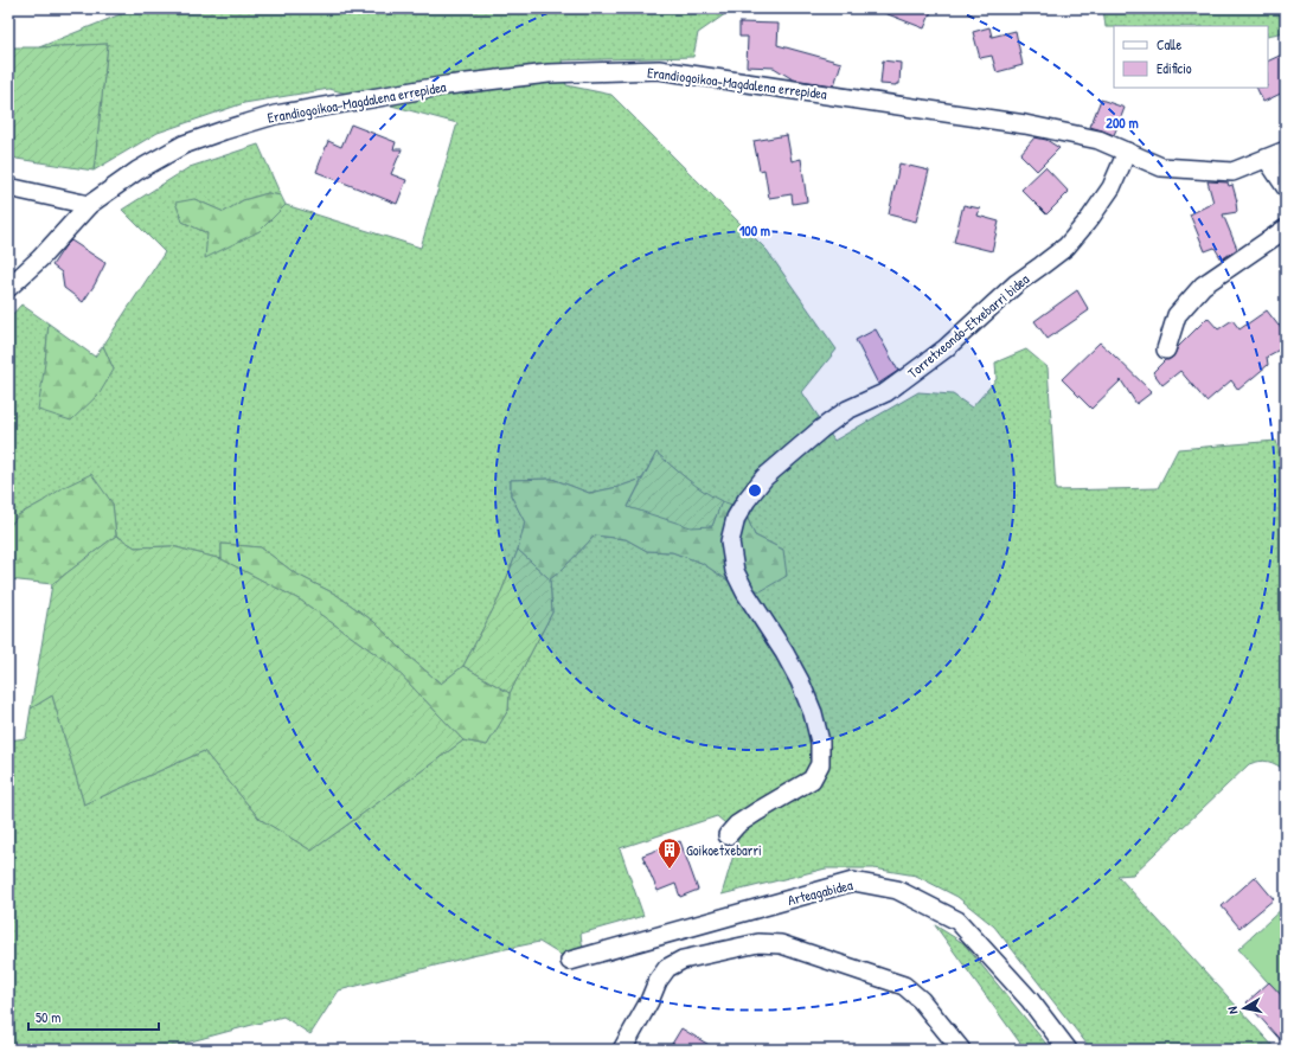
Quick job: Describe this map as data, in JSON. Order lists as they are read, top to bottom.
{
  "streets": {
    "street": ["Erandiogoikoa-Magdalena errepidea", "Torretxeondo-Etxebarri bidea", "Arteagabidea"]
  },
  "crossings": [
    ["Erandiogoikoa-Magdalena errepidea", "Torretxeondo-Etxebarri bidea"]
  ],
  "places": {
    "building": ["Goikoetxebarri"]
  },
  "legend": ["Calle", "Edificio"],
  "scale_bar": "50 m",
  "north": "left",
  "rings": ["200 m", "100 m"]
}
